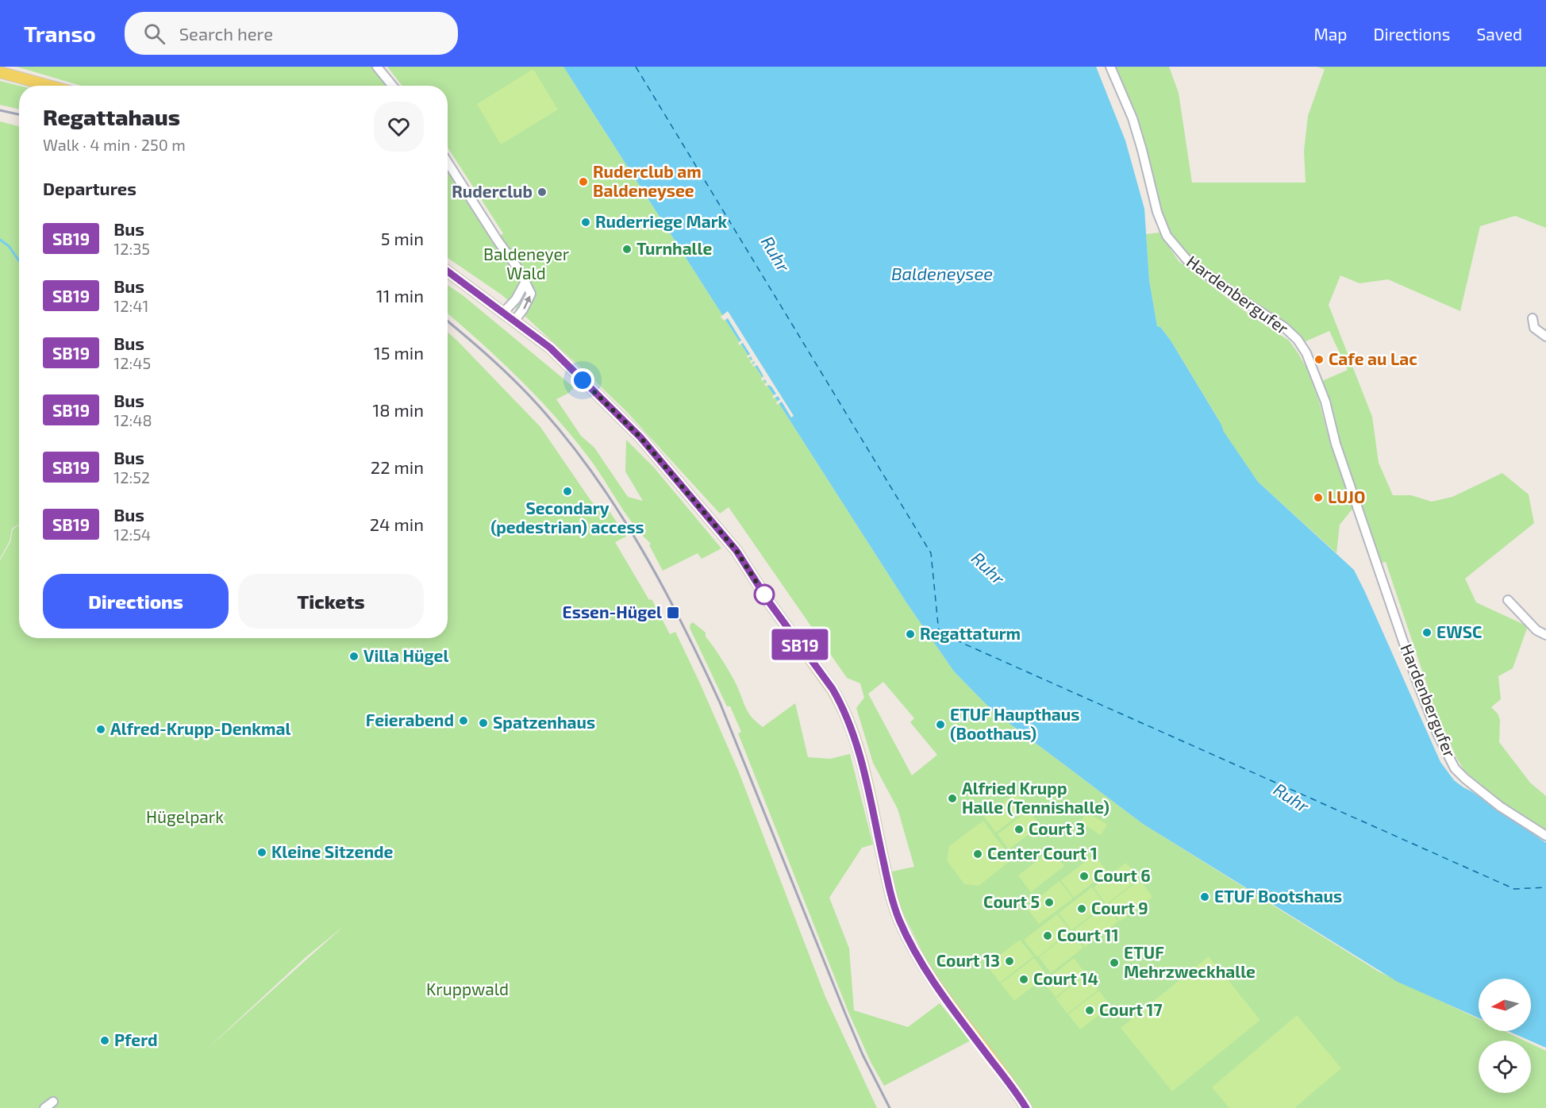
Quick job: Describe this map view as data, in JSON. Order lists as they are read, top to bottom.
{
  "streets": {
    "street": ["Hardenbergufer"]
  },
  "water": ["Ruhr", "Baldeneysee"],
  "parks": ["Baldeneyer Wald", "Hügelpark", "Kruppwald"],
  "places": {
    "other": [
      "Ruderclub am Baldeneysee",
      "Ruderclub",
      "Ruderriege Mark",
      "Turnhalle",
      "Cafe au Lac",
      "Secondary (pedestrian) access",
      "LUJO",
      "EWSC",
      "Regattaturm",
      "Villa Hügel",
      "Feierabend",
      "Spatzenhaus",
      "ETUF Haupthaus (Boothaus)",
      "Alfred-Krupp-Denkmal",
      "Alfried Krupp Halle (Tennishalle)",
      "Court 3",
      "Kleine Sitzende",
      "Center Court 1",
      "Court 6",
      "ETUF Bootshaus",
      "Court 5",
      "Court 9",
      "Court 11",
      "Court 13",
      "ETUF Mehrzweckhalle",
      "Court 14",
      "Court 17",
      "Pferd"
    ],
    "transit": ["Essen-Hügel"]
  },
  "lines": ["bus line SB19"],
  "north": "left",
  "page": {
    "header": "Transo",
    "search": "Search here",
    "nav": ["Map", "Directions", "Saved"],
    "on_map": "SB19",
    "heading": [
      ["Regattahaus", "Walk · 4 min · 250 m"],
      "Departures"
    ],
    "list": [
      {
        "mark": "SB19",
        "name": "Bus",
        "note": "12:35",
        "value": "5 min"
      },
      {
        "mark": "SB19",
        "name": "Bus",
        "note": "12:41",
        "value": "11 min"
      },
      {
        "mark": "SB19",
        "name": "Bus",
        "note": "12:45",
        "value": "15 min"
      },
      {
        "mark": "SB19",
        "name": "Bus",
        "note": "12:48",
        "value": "18 min"
      },
      {
        "mark": "SB19",
        "name": "Bus",
        "note": "12:52",
        "value": "22 min"
      },
      {
        "mark": "SB19",
        "name": "Bus",
        "note": "12:54",
        "value": "24 min"
      }
    ],
    "buttons": ["Directions", "Tickets"]
  }
}
